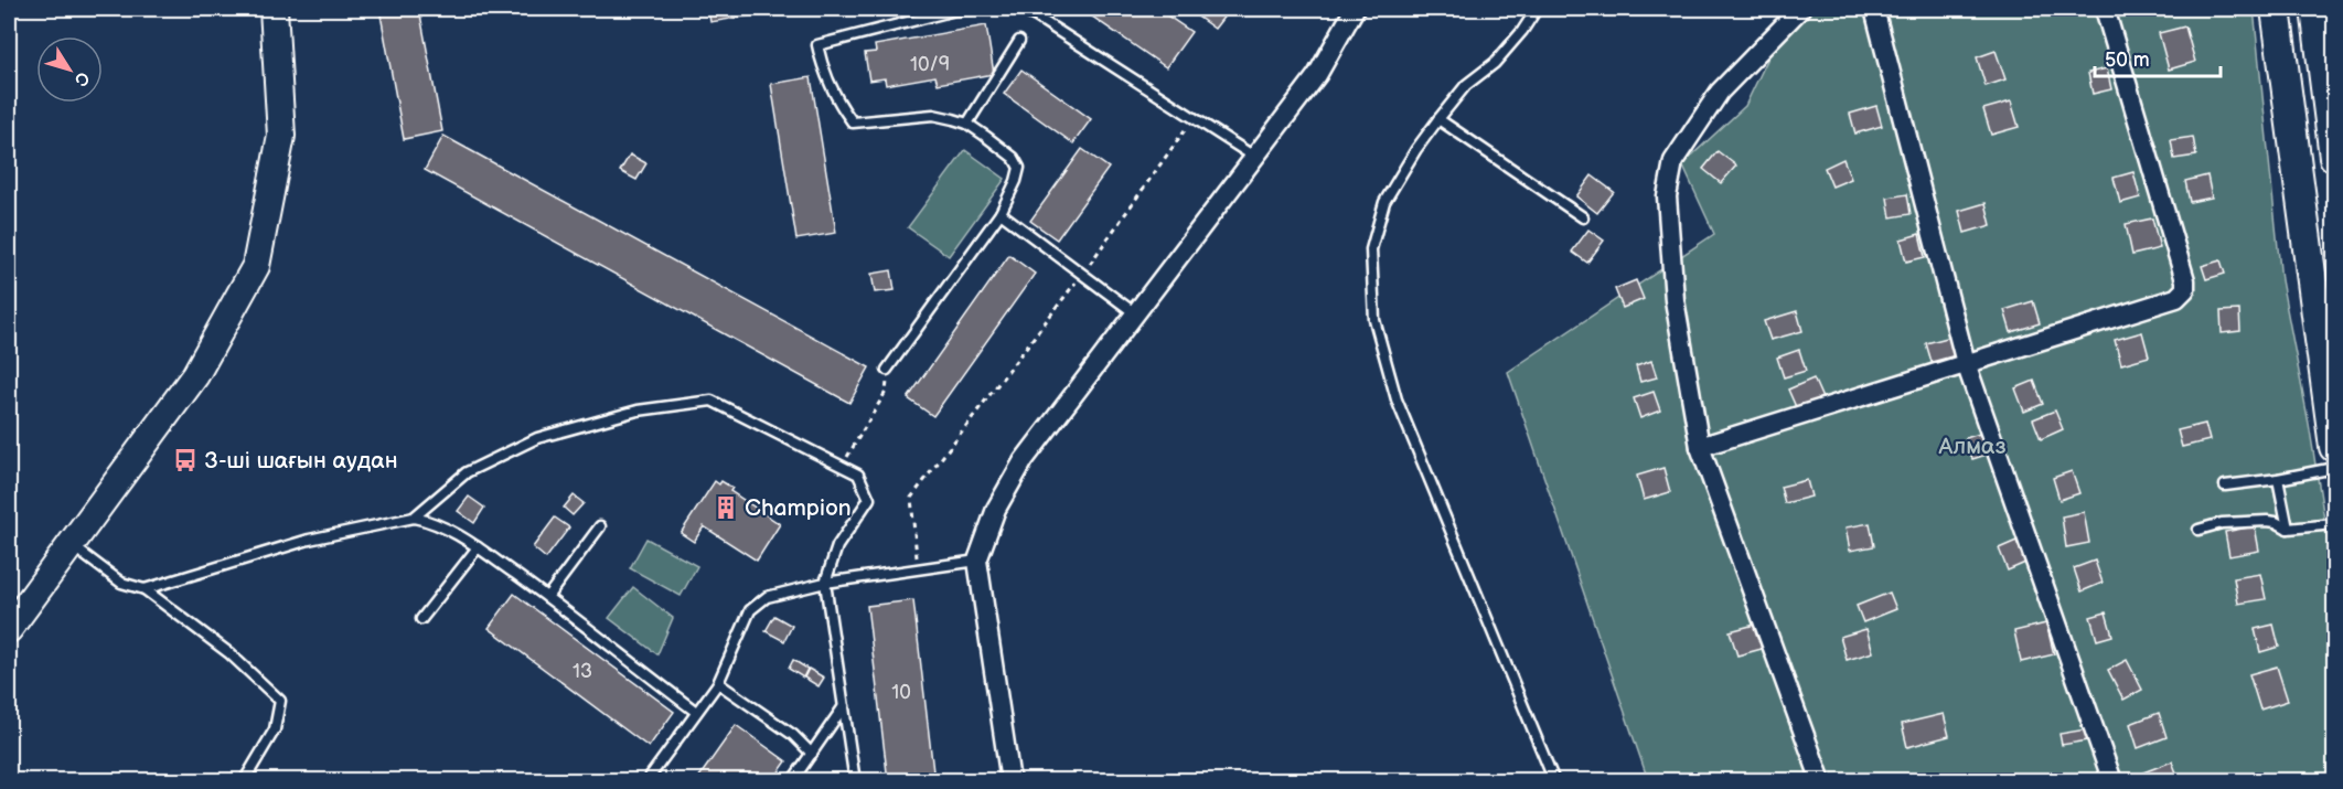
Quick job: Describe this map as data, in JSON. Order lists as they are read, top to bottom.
{
  "parks": ["Алмаз"],
  "places": {
    "bus stop": ["3-ші шағын аудан"],
    "building": ["Champion"]
  },
  "house_numbers": ["10/9", "13", "10"],
  "scale_bar": "50 m",
  "north": "bottom right"
}
